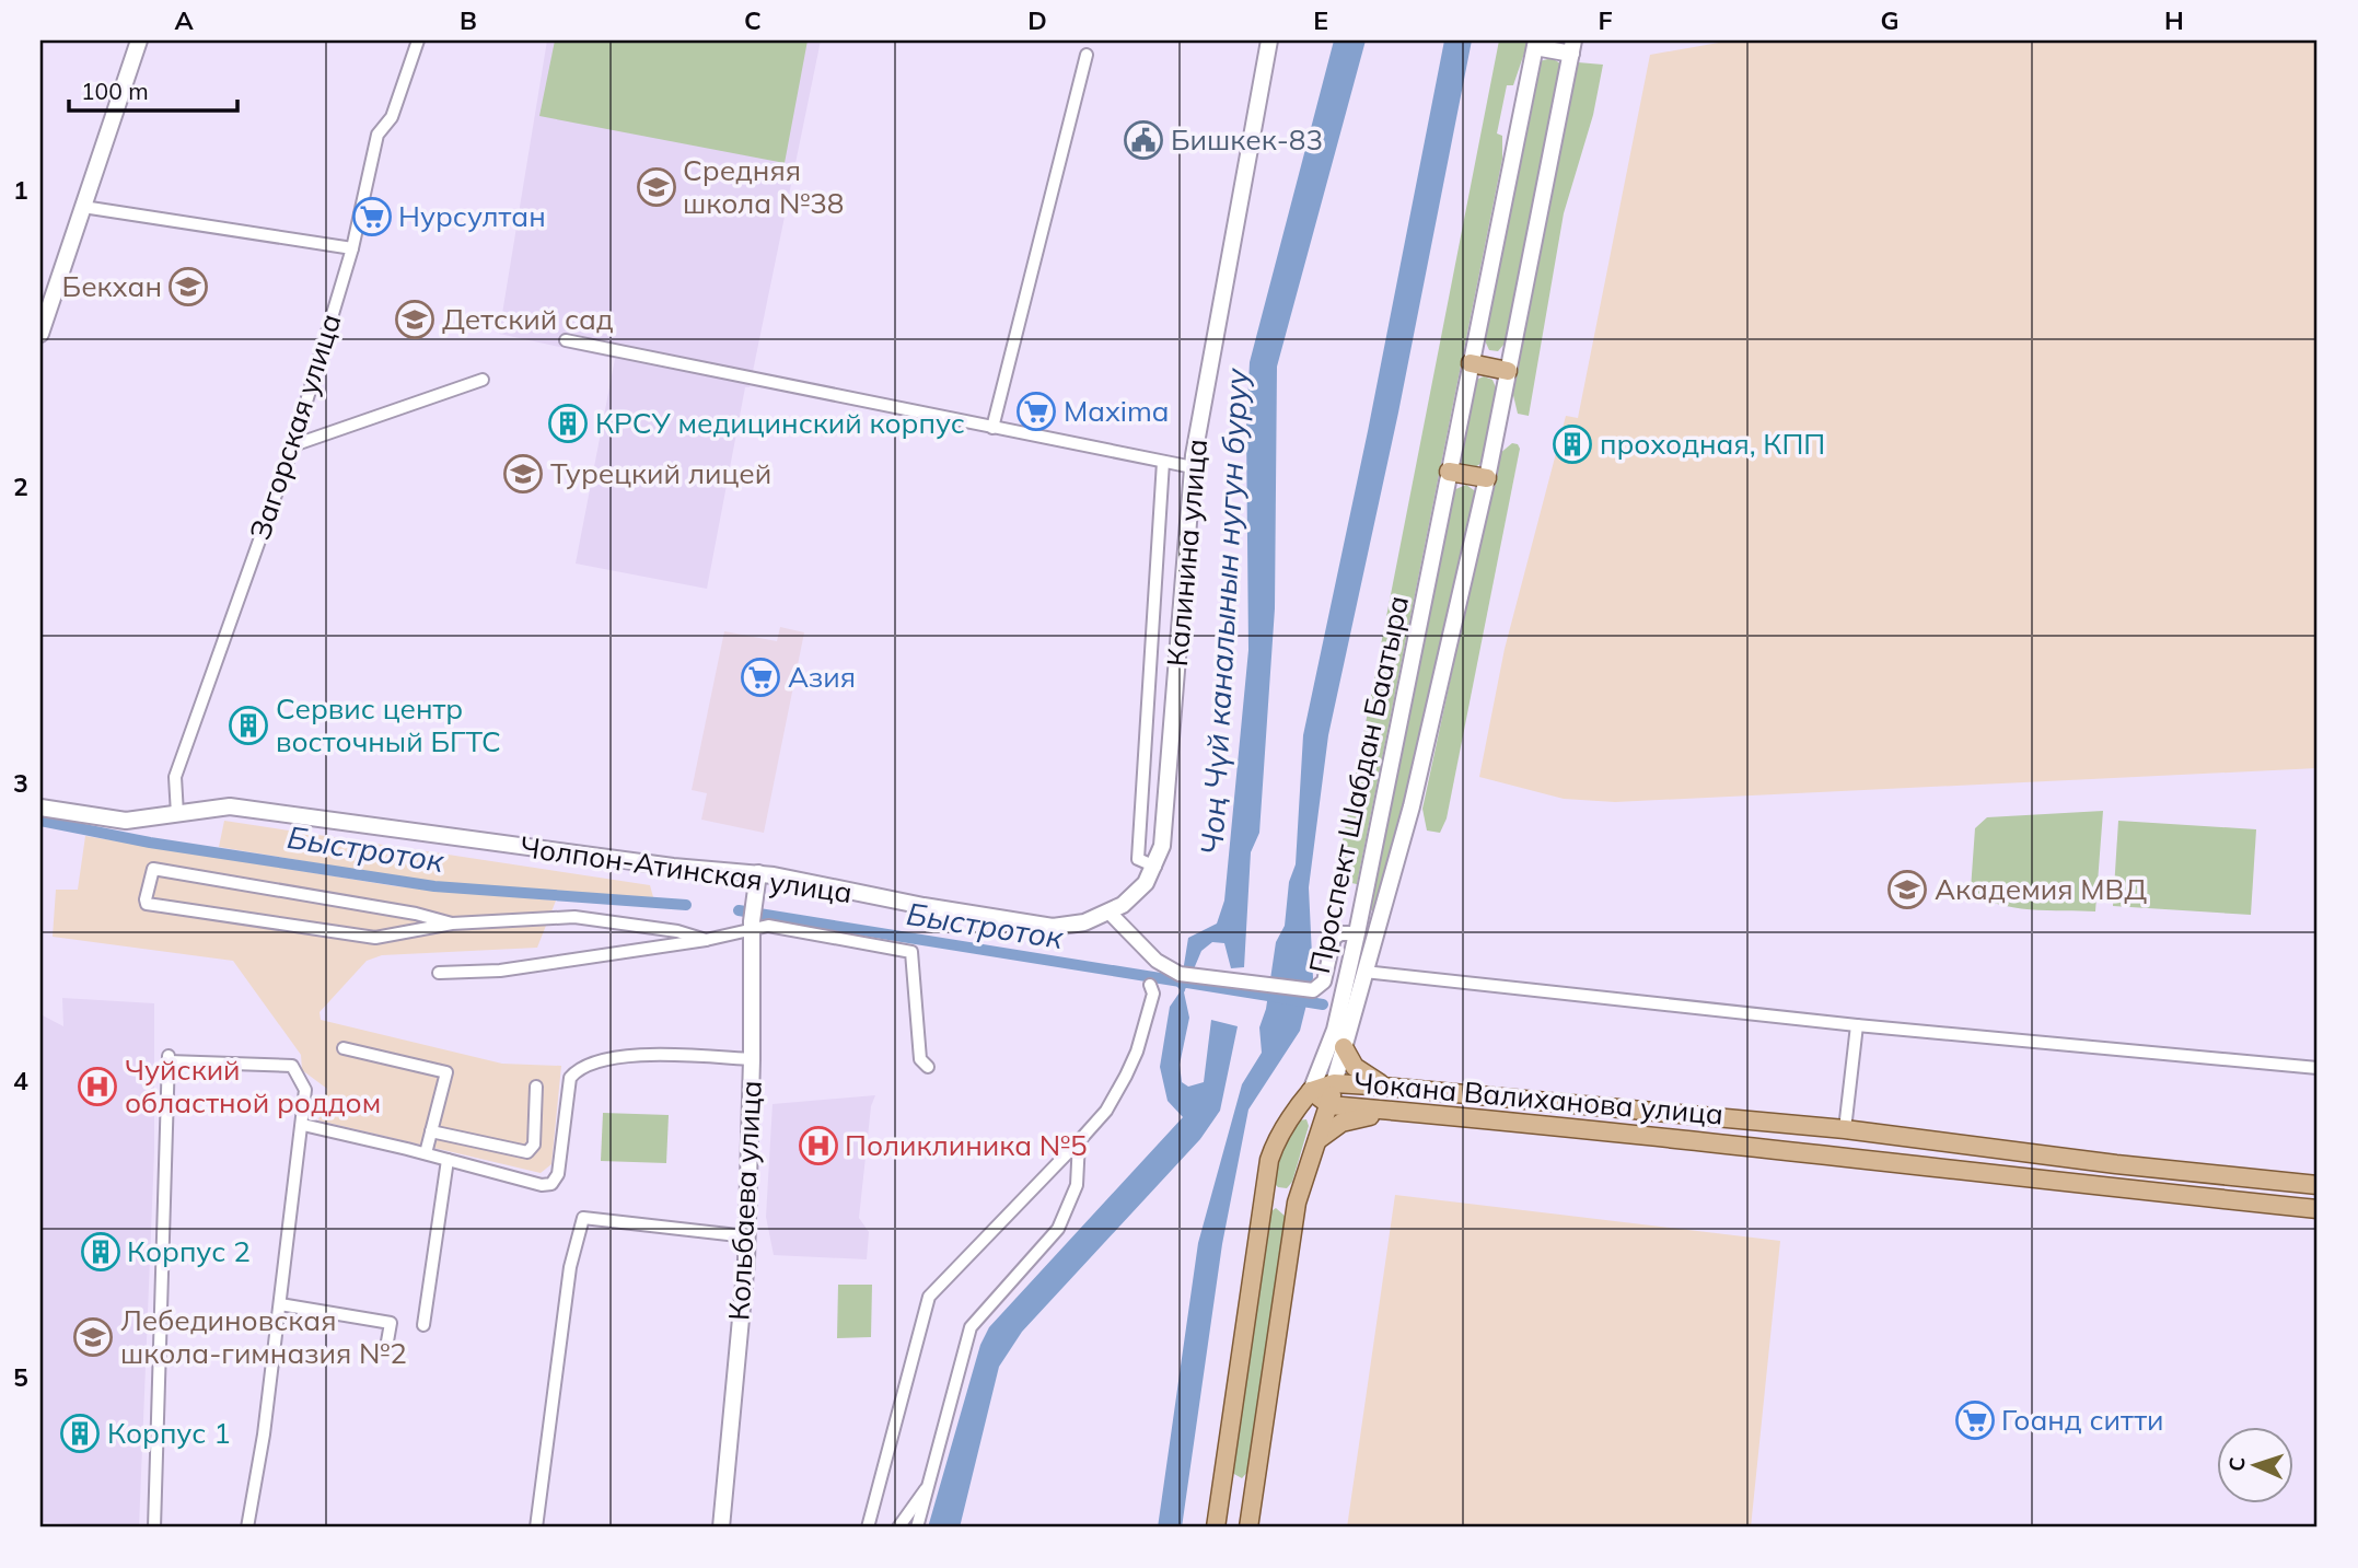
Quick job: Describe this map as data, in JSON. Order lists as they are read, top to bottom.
{
  "streets": {
    "main road": [
      "Калинина улица",
      "Проспект Шабдан Баатыра",
      "Чолпон-Атинская улица",
      "Чокана Валиханова улица",
      "Кольбаева улица"
    ],
    "street": ["Загорская улица"]
  },
  "crossings": [
    ["Загорская улица", "Чолпон-Атинская улица"],
    ["Калинина улица", "Чолпон-Атинская улица"],
    ["Проспект Шабдан Баатыра", "Чокана Валиханова улица"],
    ["Чолпон-Атинская улица", "Кольбаева улица"]
  ],
  "water": ["Чоң Чүй каналынын нугун буруу", "Быстроток"],
  "places": {
    "public building": ["Бишкек-83"],
    "school or university": [
      "Средняя школа №38",
      "Бекхан",
      "Детский сад",
      "Турецкий лицей",
      "Академия МВД",
      "Лебединовская школа-гимназия №2"
    ],
    "supermarket": [
      "Нурсултан",
      "Maxima",
      "Азия",
      "Гоанд ситти"
    ],
    "building": [
      "КРСУ медицинский корпус",
      "проходная, КПП",
      "Сервис центр восточный БГТС",
      "Корпус 2",
      "Корпус 1"
    ],
    "hospital": ["Чуйский областной роддом", "Поликлиника №5"]
  },
  "scale_bar": "100 m",
  "north": "left",
  "grid": {
    "columns": [
      "A",
      "B",
      "C",
      "D",
      "E",
      "F",
      "G",
      "H"
    ],
    "rows": [
      "1",
      "2",
      "3",
      "4",
      "5"
    ]
  }
}
